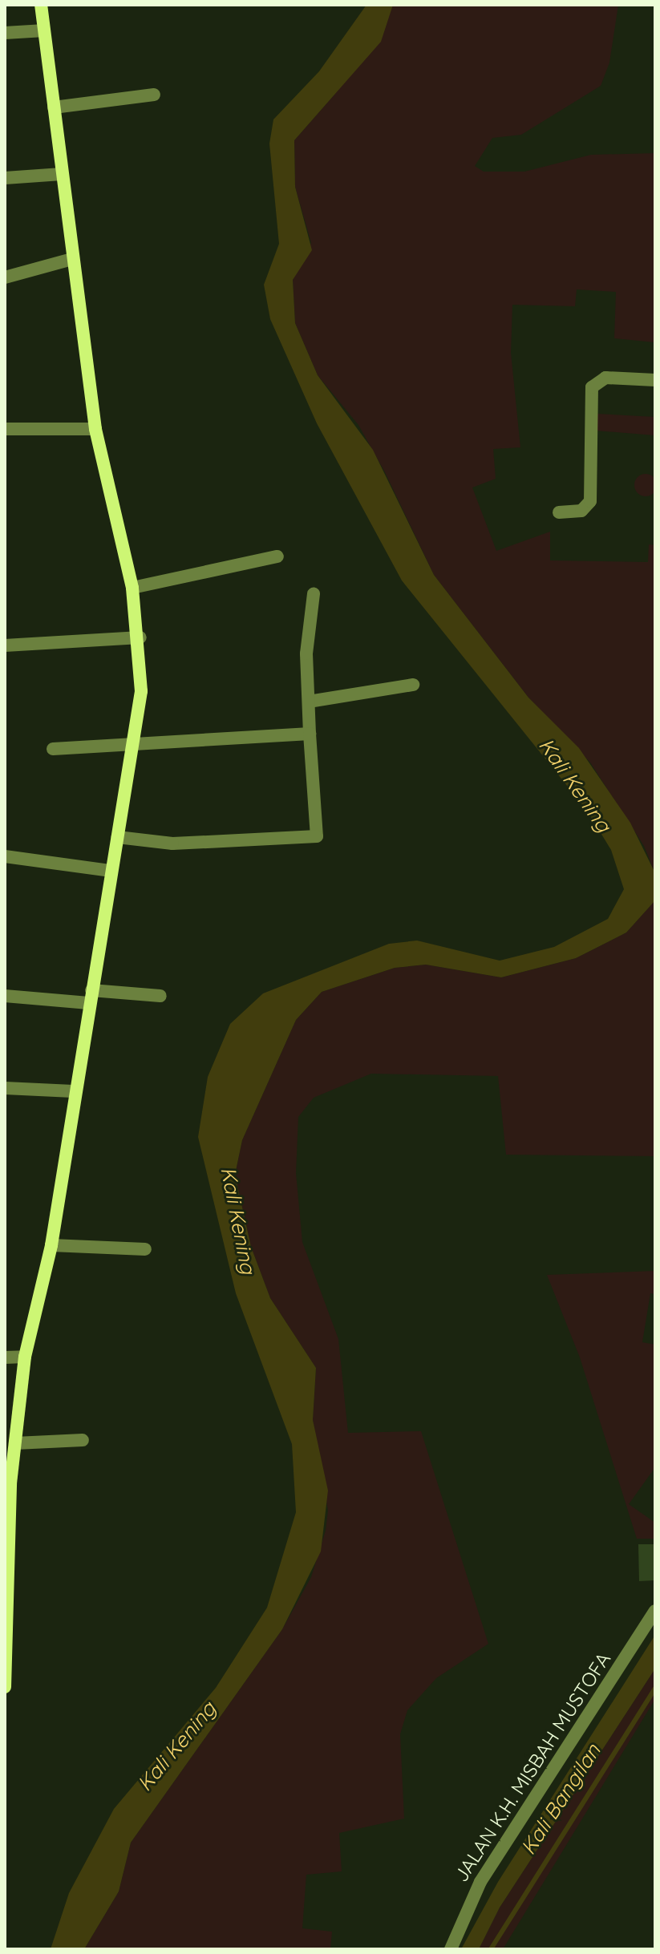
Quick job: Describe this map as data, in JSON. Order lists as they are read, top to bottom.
{
  "streets": {
    "street": ["JALAN K.H. MISBAH MUSTOFA"]
  },
  "water": ["Kali Kening", "Kali Bangilan"]
}
